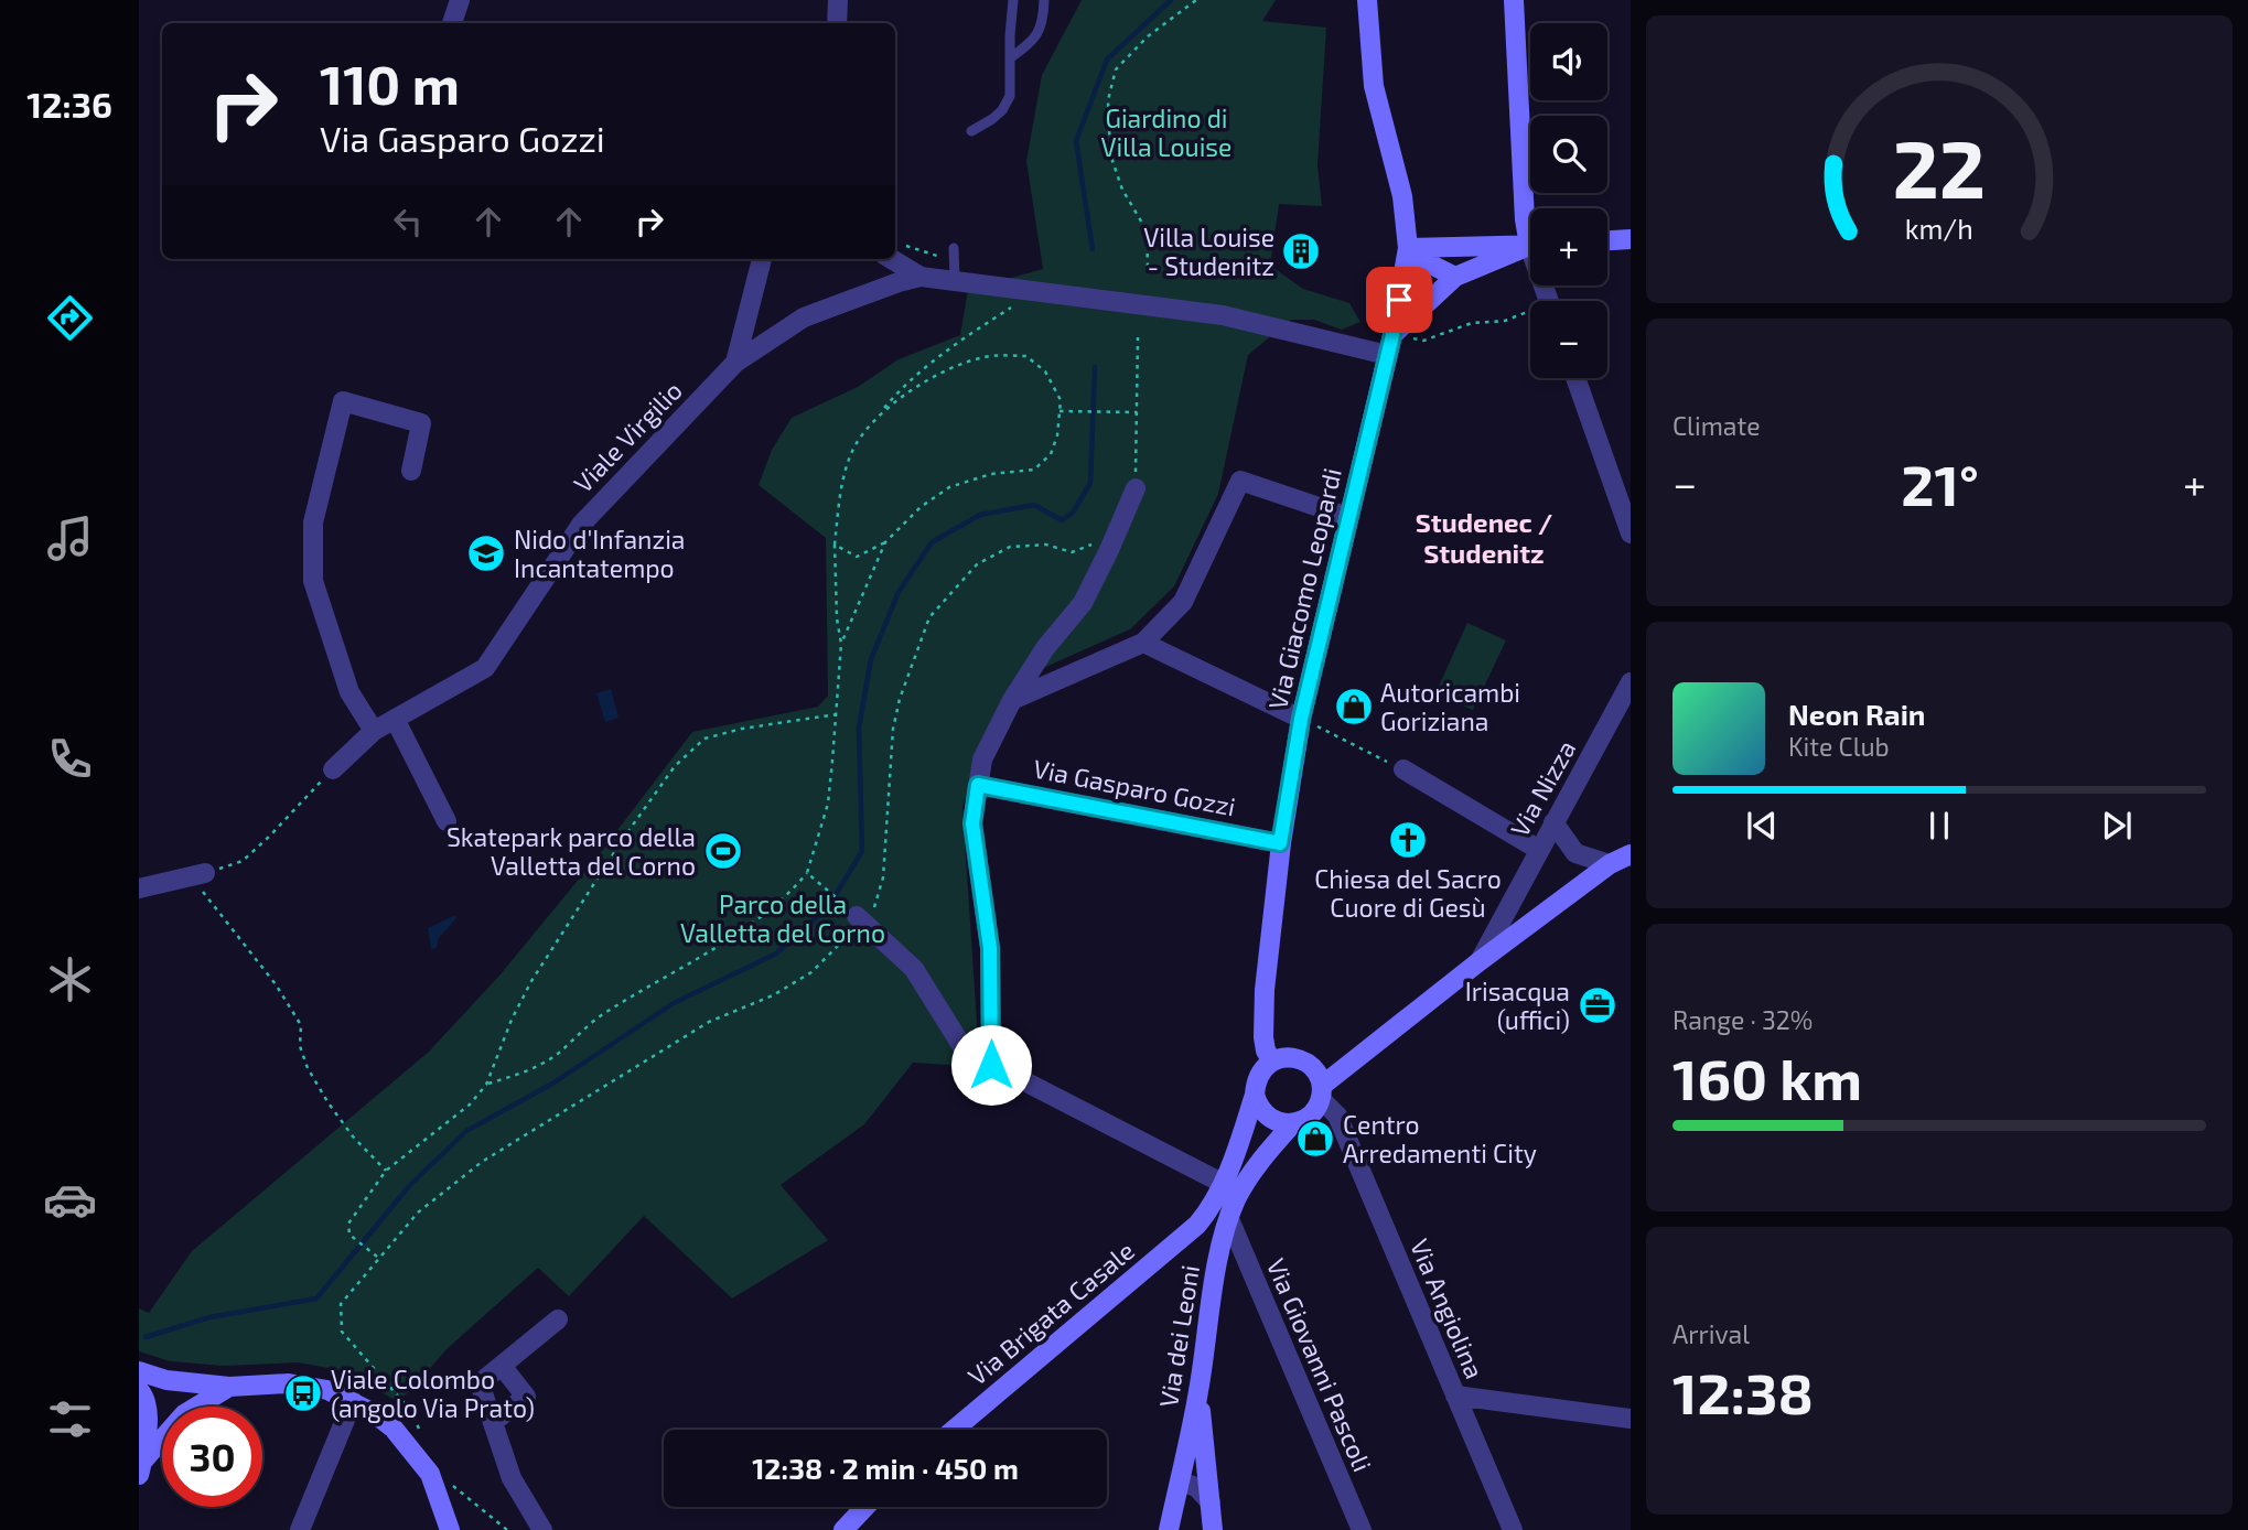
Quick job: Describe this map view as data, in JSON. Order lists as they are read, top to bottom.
{
  "streets": {
    "main road": ["Via Giacomo Leopardi", "Via Brigata Casale", "Via dei Leoni"],
    "street": [
      "Viale Virgilio",
      "Via Gasparo Gozzi",
      "Via Nizza",
      "Via Angiolina",
      "Via Giovanni Pascoli"
    ]
  },
  "crossings": [
    ["Via Giacomo Leopardi", "Via Gasparo Gozzi"],
    ["Via Giacomo Leopardi", "Via Angiolina"],
    ["Via Giacomo Leopardi", "Via Brigata Casale"],
    ["Via Giacomo Leopardi", "Via dei Leoni"],
    ["Via Nizza", "Via Brigata Casale"],
    ["Via Angiolina", "Via Brigata Casale"],
    ["Via Angiolina", "Via dei Leoni"],
    ["Via Brigata Casale", "Via dei Leoni"],
    ["Via dei Leoni", "Via Giovanni Pascoli"]
  ],
  "districts": ["Studenec / Studenitz"],
  "parks": ["Giardino di Villa Louise", "Parco della Valletta del Corno"],
  "places": {
    "building": ["Villa Louise - Studenitz"],
    "school or university": ["Nido d'Infanzia Incantatempo"],
    "shop": ["Autoricambi Goriziana", "Centro Arredamenti City"],
    "church": ["Chiesa del Sacro Cuore di Gesù"],
    "sports": ["Skatepark parco della Valletta del Corno"],
    "office": ["Irisacqua (uffici)"],
    "bus stop": ["Viale Colombo (angolo Via Prato)"]
  },
  "page": {
    "tabs": "12:36",
    "map_buttons": ["+", "−"],
    "turn": ["110 m", "Via Gasparo Gozzi"],
    "tile": [
      "Climate",
      ["Range · 32%", "160 km"],
      ["Arrival", "12:38"]
    ],
    "heat": ["−", "21°", "+"],
    "song": ["Neon Rain", "Kite Club"],
    "limit": "30",
    "trip": "12:38 · 2 min · 450 m",
    "gauge": ["22", "km/h"]
  }
}
